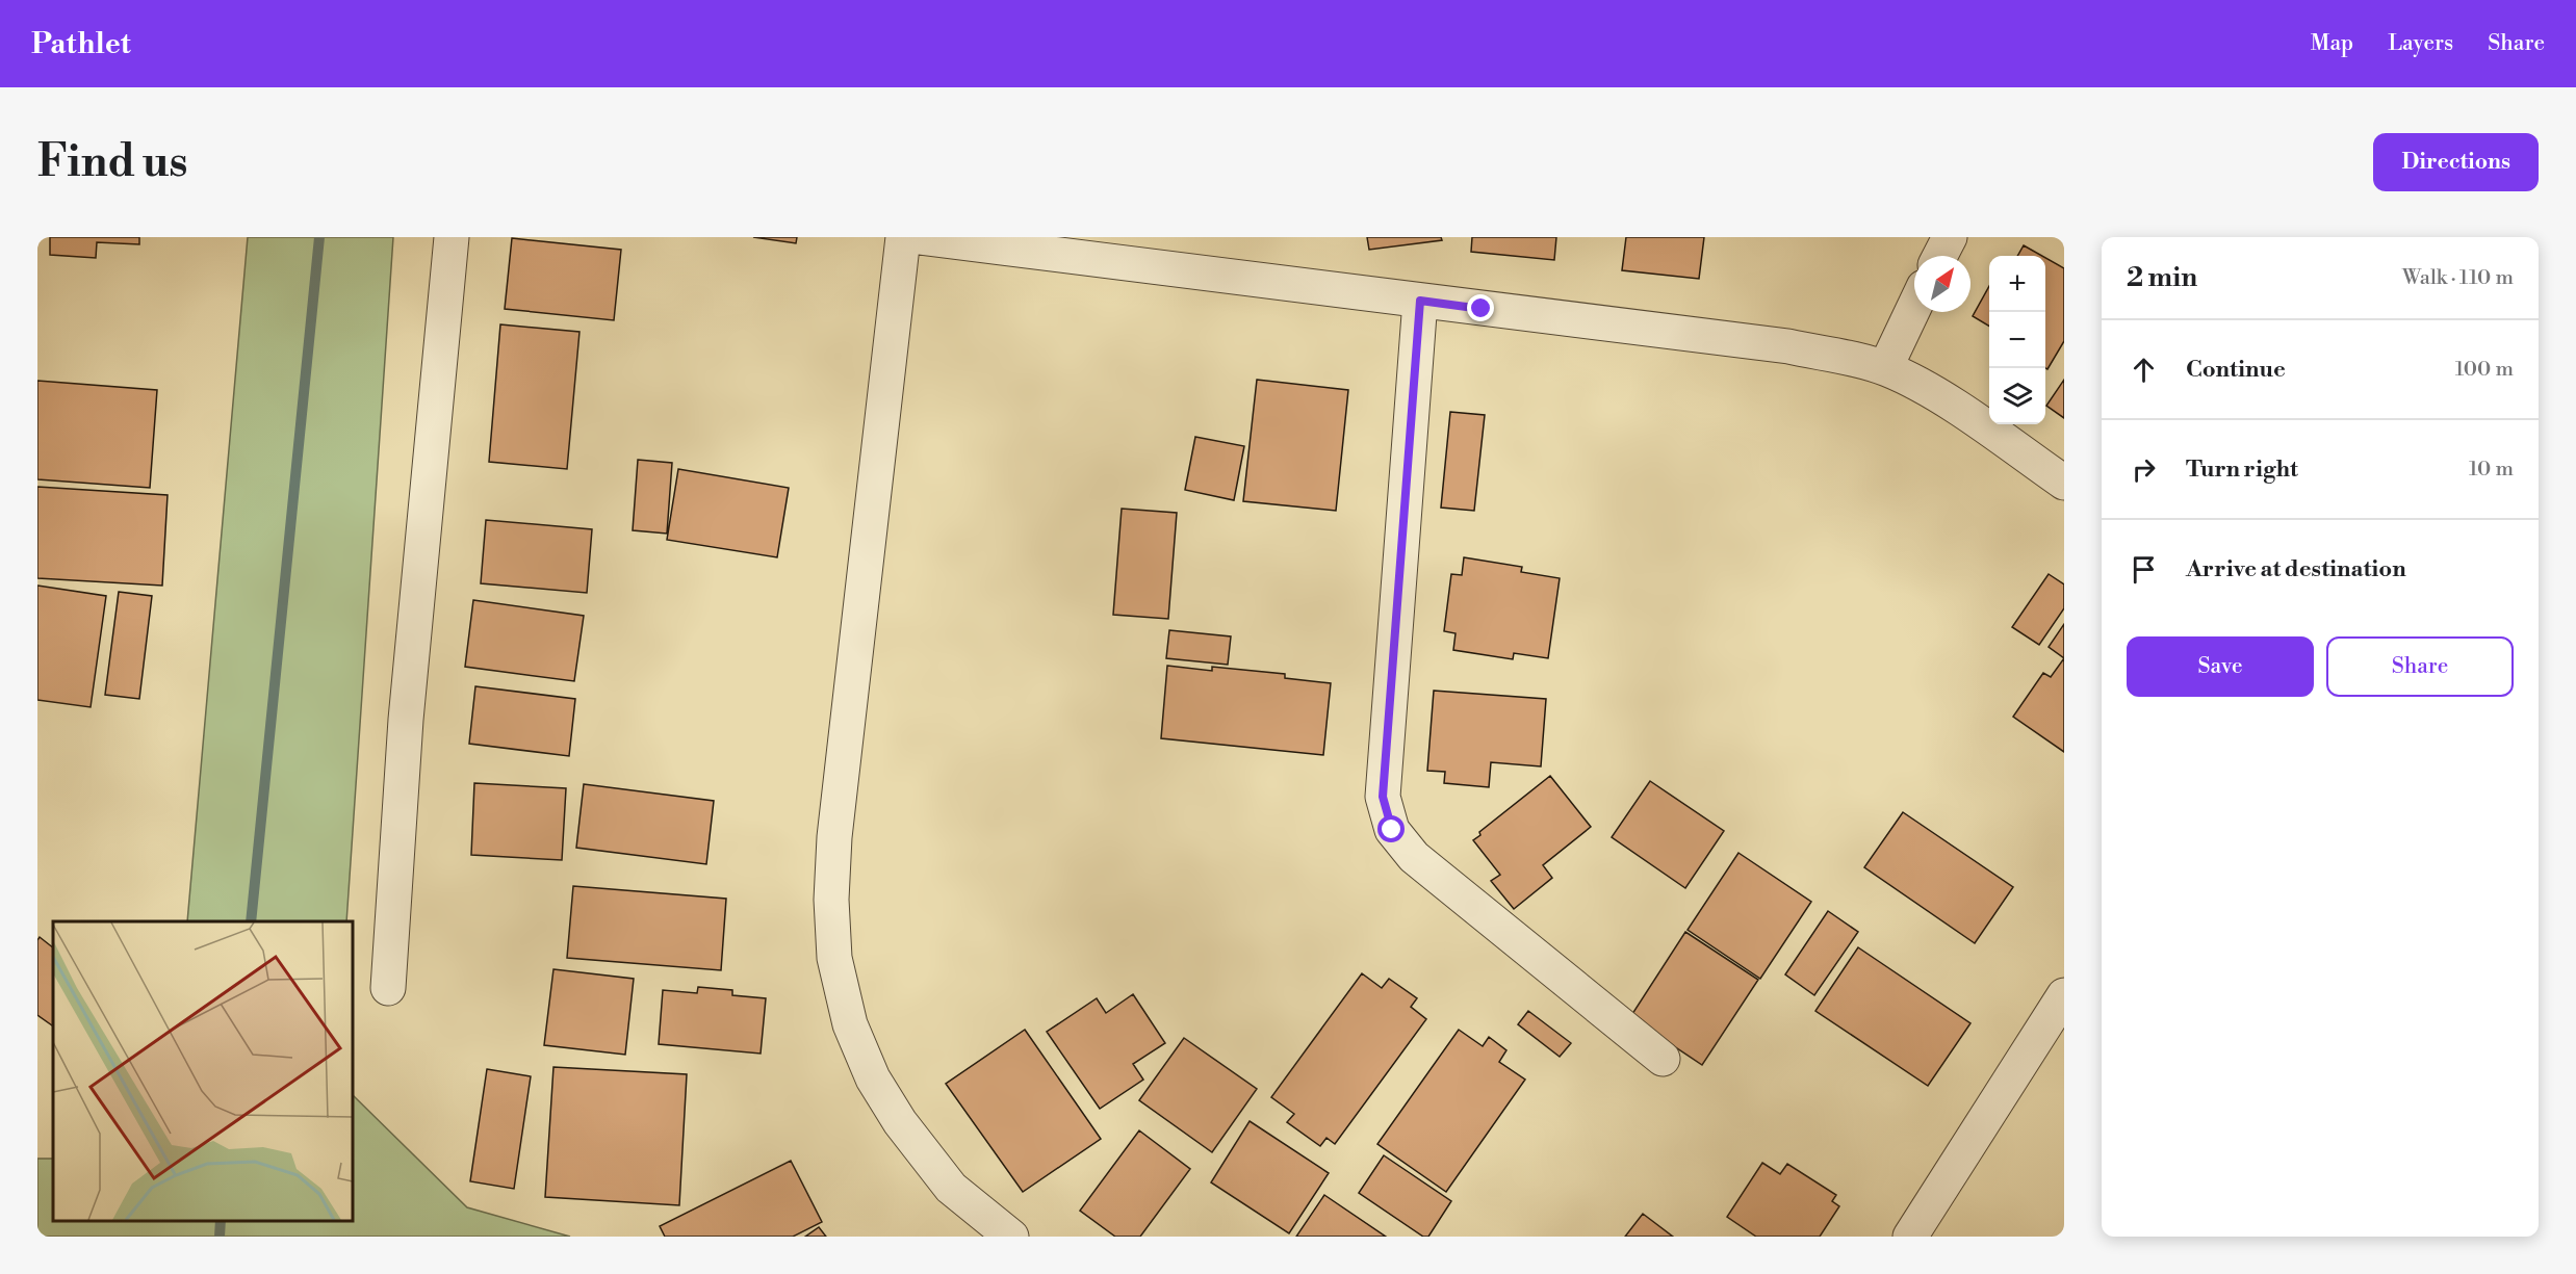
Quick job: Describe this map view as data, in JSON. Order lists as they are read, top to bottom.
{
  "north": "top right",
  "page": {
    "header": "Pathlet",
    "nav": ["Map", "Layers", "Share"],
    "buttons": [
      "Directions",
      ["Save", "Share"]
    ],
    "title": "Find us",
    "heading": ["2 min", "Walk · 110 m"],
    "map_buttons": ["+", "−"],
    "list": [
      ["Continue", "100 m"],
      ["Turn right", "10 m"],
      "Arrive at destination"
    ]
  }
}
